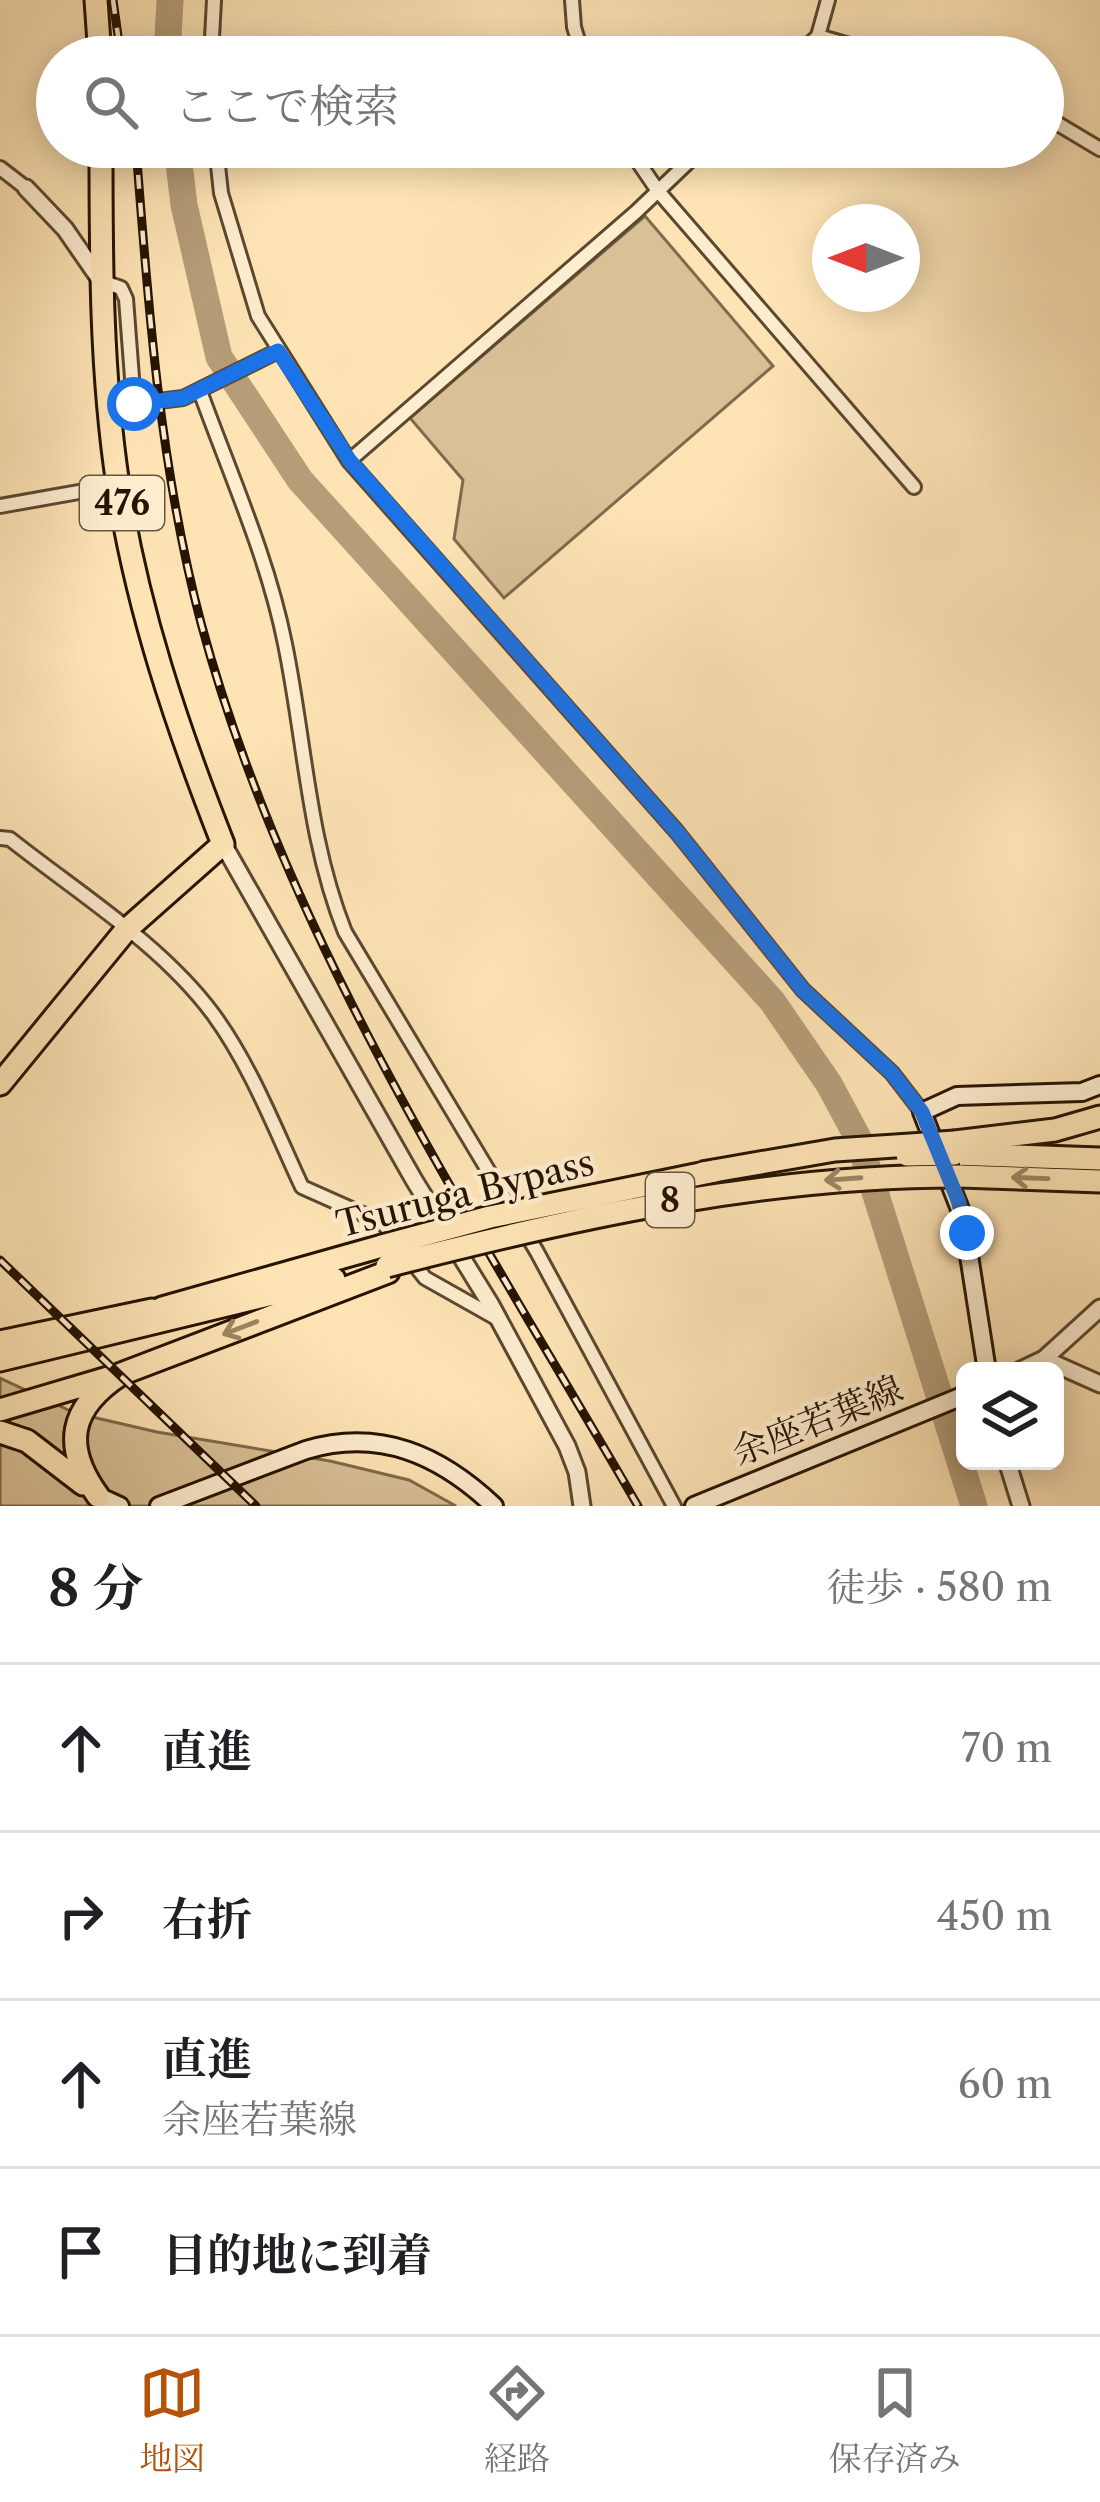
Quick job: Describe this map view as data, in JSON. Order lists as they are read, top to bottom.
{
  "streets": {
    "highway": ["476", "Tsuruga Bypass", "8"],
    "main road": ["余座若葉線"]
  },
  "north": "left",
  "page": {
    "search": "ここで検索",
    "heading": ["8 分", "徒歩 · 580 m"],
    "list": [
      ["直進", "70 m"],
      ["右折", "450 m"],
      ["直進", "余座若葉線", "60 m"],
      "目的地に到着"
    ],
    "nav": ["地図", "経路", "保存済み"]
  }
}
